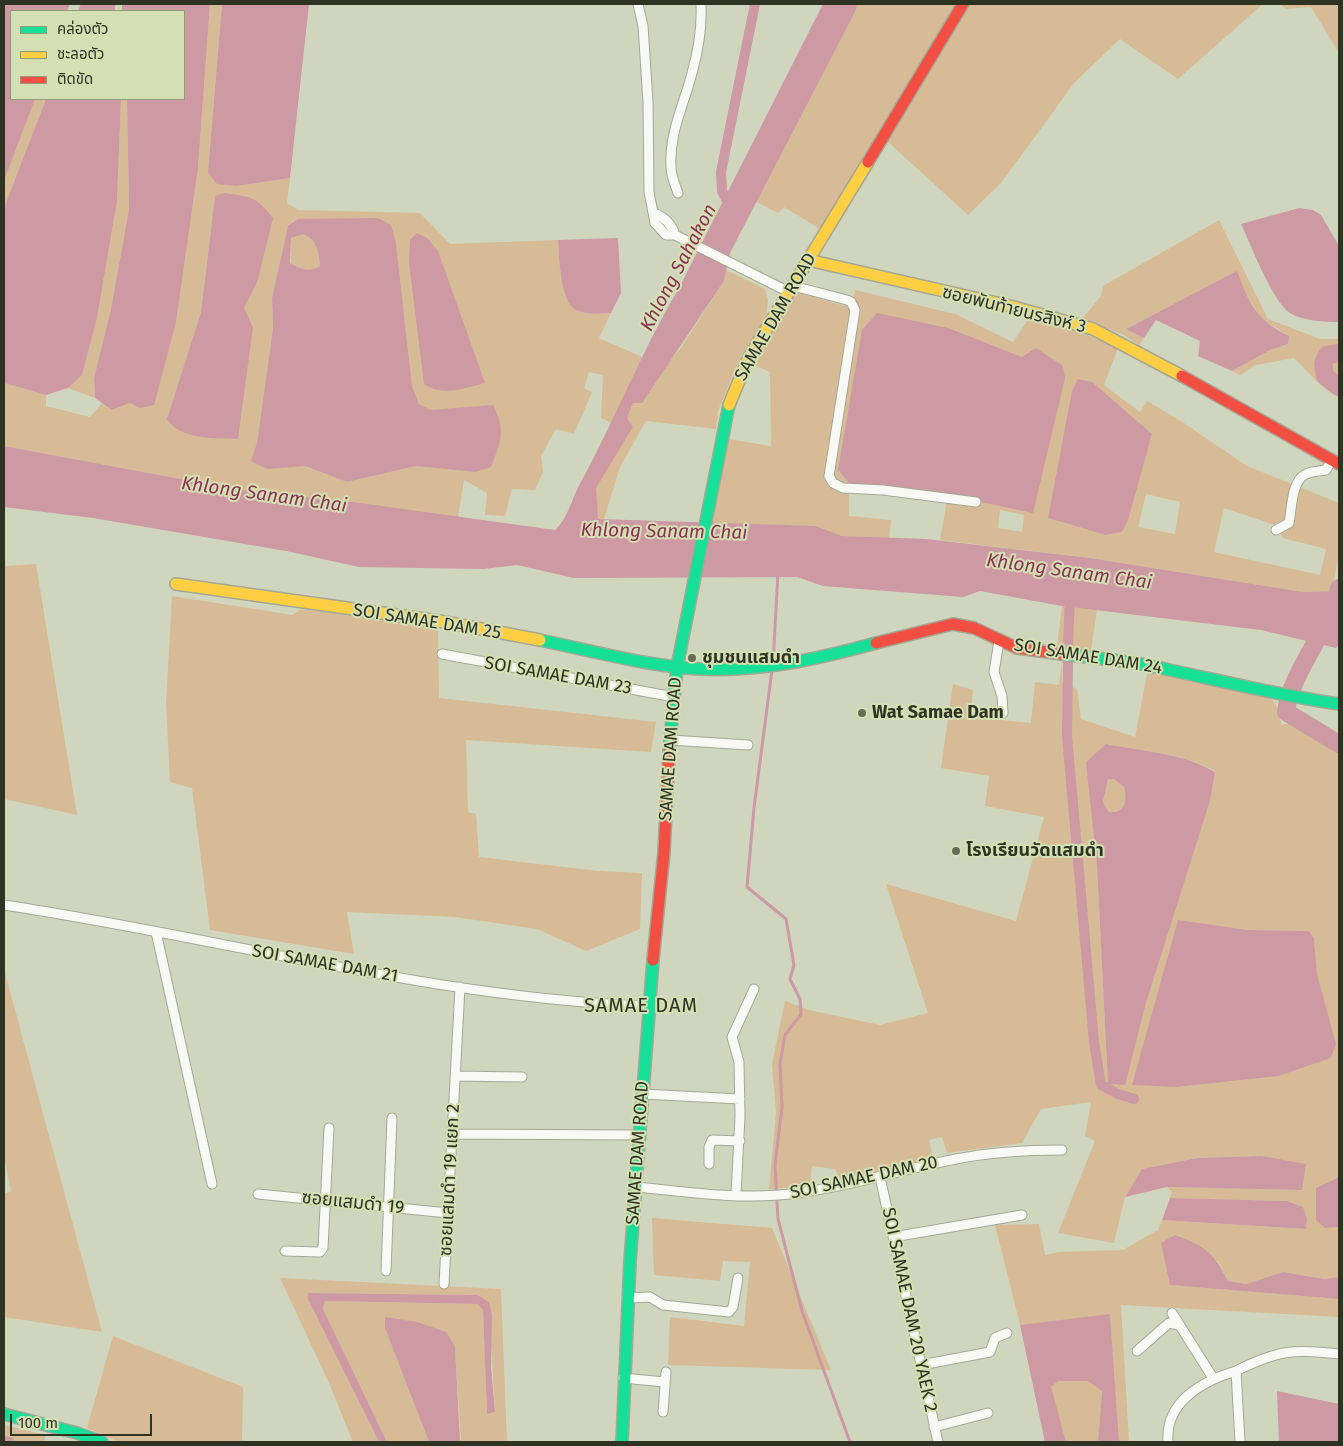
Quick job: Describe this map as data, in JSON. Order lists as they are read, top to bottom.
{
  "streets": {
    "street": [
      "ซอยพันท้ายนรสิงห์ 3",
      "SAMAE DAM ROAD",
      "SOI SAMAE DAM 25",
      "SOI SAMAE DAM 24",
      "SOI SAMAE DAM 23",
      "SOI SAMAE DAM 21",
      "SOI SAMAE DAM 20",
      "ซอยแสมดำ 19 แยก 2",
      "ซอยแสมดำ 19",
      "SOI SAMAE DAM 20 YAEK 2"
    ]
  },
  "crossings": [
    ["ซอยพันท้ายนรสิงห์ 3", "SAMAE DAM ROAD"],
    ["SAMAE DAM ROAD", "SOI SAMAE DAM 25"],
    ["SAMAE DAM ROAD", "SOI SAMAE DAM 24"],
    ["SAMAE DAM ROAD", "SOI SAMAE DAM 23"],
    ["SAMAE DAM ROAD", "SOI SAMAE DAM 21"],
    ["SAMAE DAM ROAD", "SOI SAMAE DAM 20"],
    ["SOI SAMAE DAM 25", "SOI SAMAE DAM 24"],
    ["SOI SAMAE DAM 21", "ซอยแสมดำ 19 แยก 2"],
    ["SOI SAMAE DAM 20", "SOI SAMAE DAM 20 YAEK 2"],
    ["ซอยแสมดำ 19 แยก 2", "ซอยแสมดำ 19"]
  ],
  "districts": ["SAMAE DAM"],
  "water": ["Khlong Sahakon", "Khlong Sanam Chai"],
  "places": ["ชุมชนแสมดำ", "Wat Samae Dam", "โรงเรียนวัดแสมดำ"],
  "legend": ["คล่องตัว", "ชะลอตัว", "ติดขัด"],
  "scale_bar": "100 m"
}
